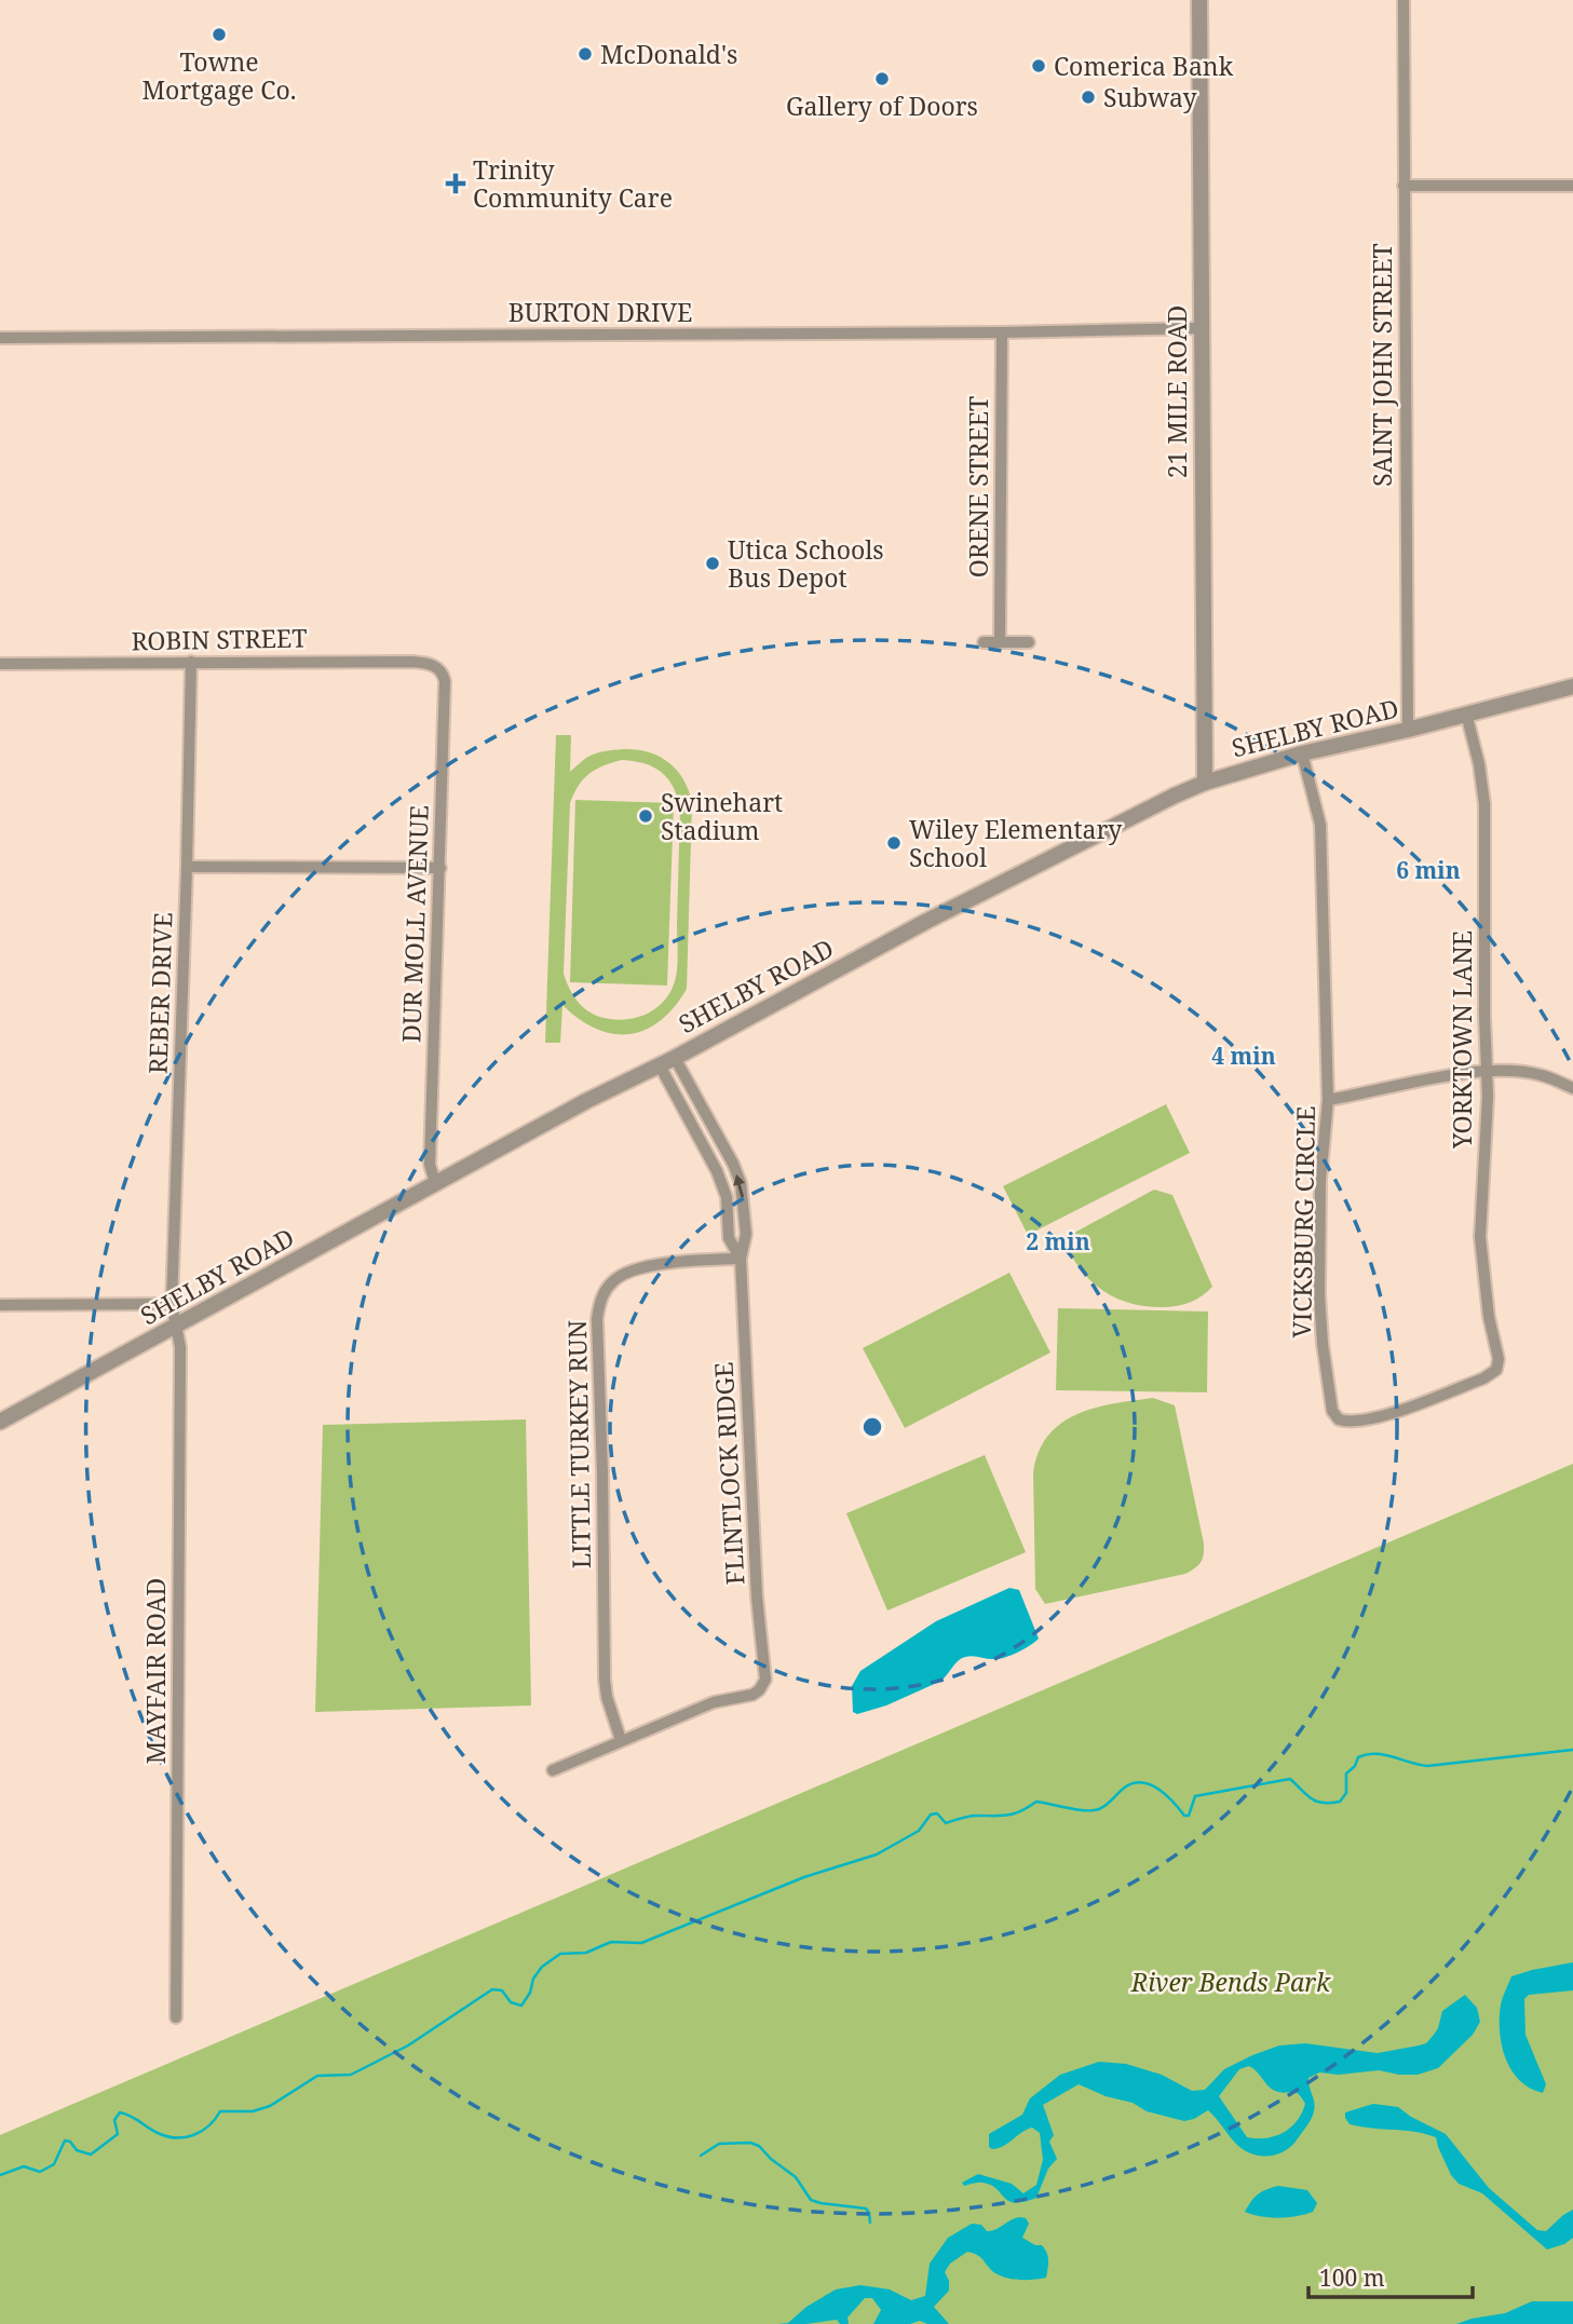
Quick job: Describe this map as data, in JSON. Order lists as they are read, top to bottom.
{
  "streets": {
    "street": [
      "BURTON DRIVE",
      "SAINT JOHN STREET",
      "21 MILE ROAD",
      "ORENE STREET",
      "ROBIN STREET",
      "SHELBY ROAD",
      "DUR MOLL AVENUE",
      "REBER DRIVE",
      "YORKTOWN LANE",
      "VICKSBURG CIRCLE",
      "LITTLE TURKEY RUN",
      "FLINTLOCK RIDGE",
      "MAYFAIR ROAD"
    ]
  },
  "crossings": [
    ["BURTON DRIVE", "21 MILE ROAD"],
    ["BURTON DRIVE", "ORENE STREET"],
    ["SAINT JOHN STREET", "SHELBY ROAD"],
    ["21 MILE ROAD", "SHELBY ROAD"],
    ["ROBIN STREET", "DUR MOLL AVENUE"],
    ["ROBIN STREET", "REBER DRIVE"],
    ["SHELBY ROAD", "DUR MOLL AVENUE"],
    ["SHELBY ROAD", "REBER DRIVE"],
    ["SHELBY ROAD", "YORKTOWN LANE"],
    ["SHELBY ROAD", "VICKSBURG CIRCLE"],
    ["SHELBY ROAD", "FLINTLOCK RIDGE"],
    ["SHELBY ROAD", "MAYFAIR ROAD"],
    ["REBER DRIVE", "MAYFAIR ROAD"],
    ["YORKTOWN LANE", "VICKSBURG CIRCLE"],
    ["LITTLE TURKEY RUN", "FLINTLOCK RIDGE"]
  ],
  "parks": ["River Bends Park"],
  "places": {
    "other": [
      "Towne Mortgage Co.",
      "McDonald's",
      "Comerica Bank",
      "Gallery of Doors",
      "Subway",
      "Utica Schools Bus Depot",
      "Swinehart Stadium",
      "Wiley Elementary School"
    ],
    "health": ["Trinity Community Care"]
  },
  "scale_bar": "100 m",
  "rings": ["6 min", "4 min", "2 min"]
}
